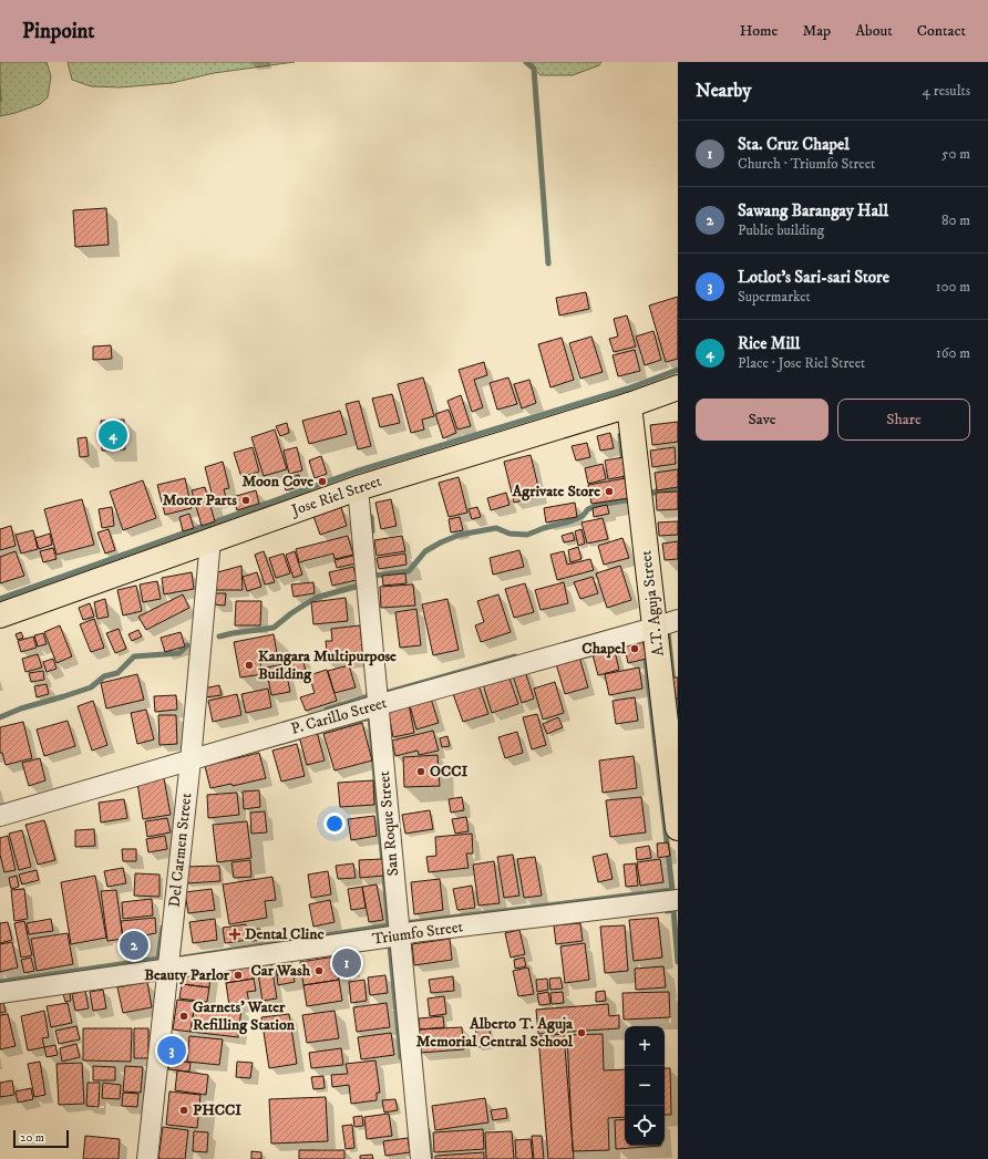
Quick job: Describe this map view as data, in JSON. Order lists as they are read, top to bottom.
{
  "streets": {
    "main road": ["Jose Riel Street", "A.T. Aguja Street"],
    "street": [
      "P. Carillo Street",
      "San Roque Street",
      "Del Carmen Street",
      "Triumfo Street"
    ]
  },
  "crossings": [
    ["Jose Riel Street", "A.T. Aguja Street"],
    ["Jose Riel Street", "San Roque Street"],
    ["Jose Riel Street", "Del Carmen Street"],
    ["A.T. Aguja Street", "P. Carillo Street"],
    ["P. Carillo Street", "San Roque Street"],
    ["P. Carillo Street", "Del Carmen Street"],
    ["San Roque Street", "Triumfo Street"],
    ["Del Carmen Street", "Triumfo Street"]
  ],
  "places": {
    "other": [
      "Moon Cove",
      "Agrivate Store",
      "Motor Parts",
      "Chapel",
      "Kangara Multipurpose Building",
      "OCCI",
      "Car Wash",
      "Beauty Parlor",
      "Garnets' Water Refilling Station",
      "Alberto T. Aguja Memorial Central School",
      "PHCCI"
    ],
    "health": ["Dental Clinc"]
  },
  "scale_bar": "20 m",
  "page": {
    "header": "Pinpoint",
    "nav": [
      "Home",
      "Map",
      "About",
      "Contact"
    ],
    "heading": ["Nearby", "4 results"],
    "list": [
      {
        "mark": "1",
        "name": "Sta. Cruz Chapel",
        "note": "Church · Triumfo Street",
        "value": "50 m"
      },
      {
        "mark": "2",
        "name": "Sawang Barangay Hall",
        "note": "Public building",
        "value": "80 m"
      },
      {
        "mark": "3",
        "name": "Lotlot's Sari-sari Store",
        "note": "Supermarket",
        "value": "100 m"
      },
      {
        "mark": "4",
        "name": "Rice Mill",
        "note": "Place · Jose Riel Street",
        "value": "160 m"
      }
    ],
    "buttons": ["Save", "Share"],
    "pins": [
      "4",
      "2",
      "1",
      "3"
    ],
    "map_buttons": ["+", "−"],
    "scale": "20 m"
  }
}
